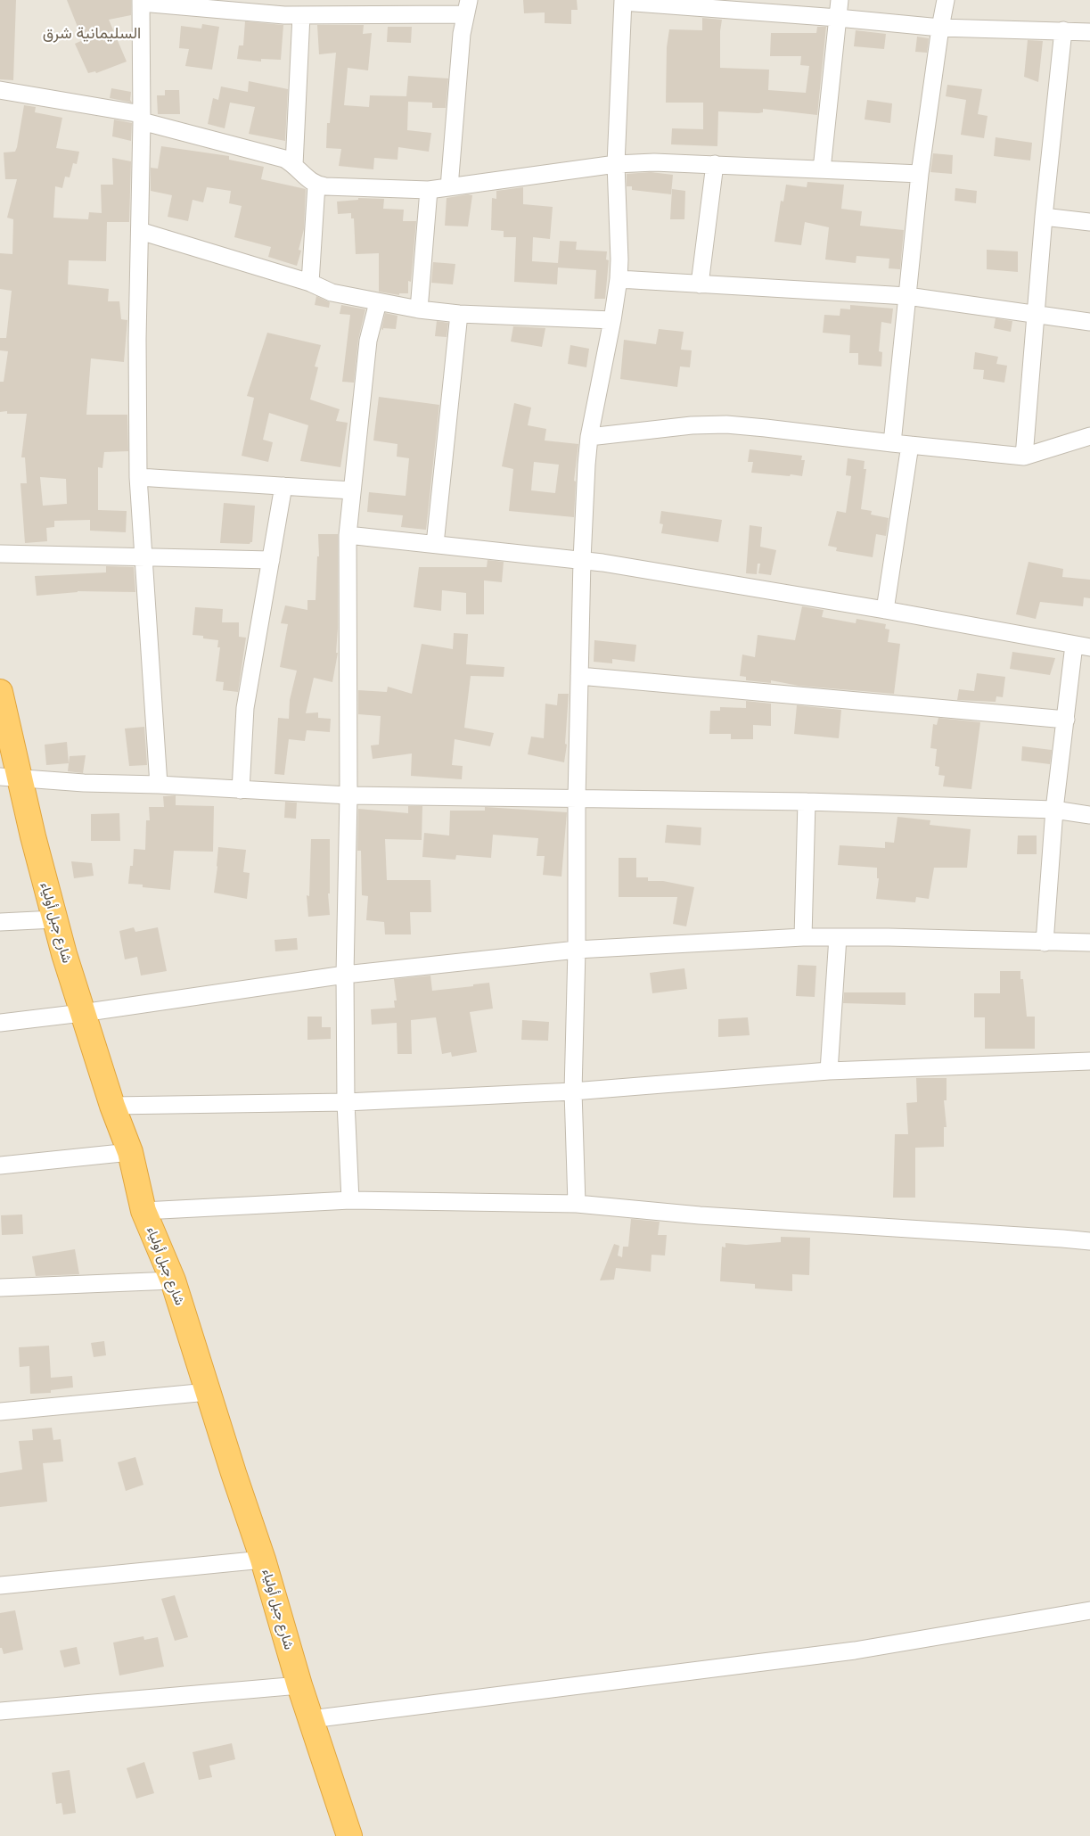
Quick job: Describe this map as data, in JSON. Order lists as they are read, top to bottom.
{
  "streets": {
    "highway": ["شارع جبل أولياء"]
  },
  "districts": ["السليمانية شرق"]
}
